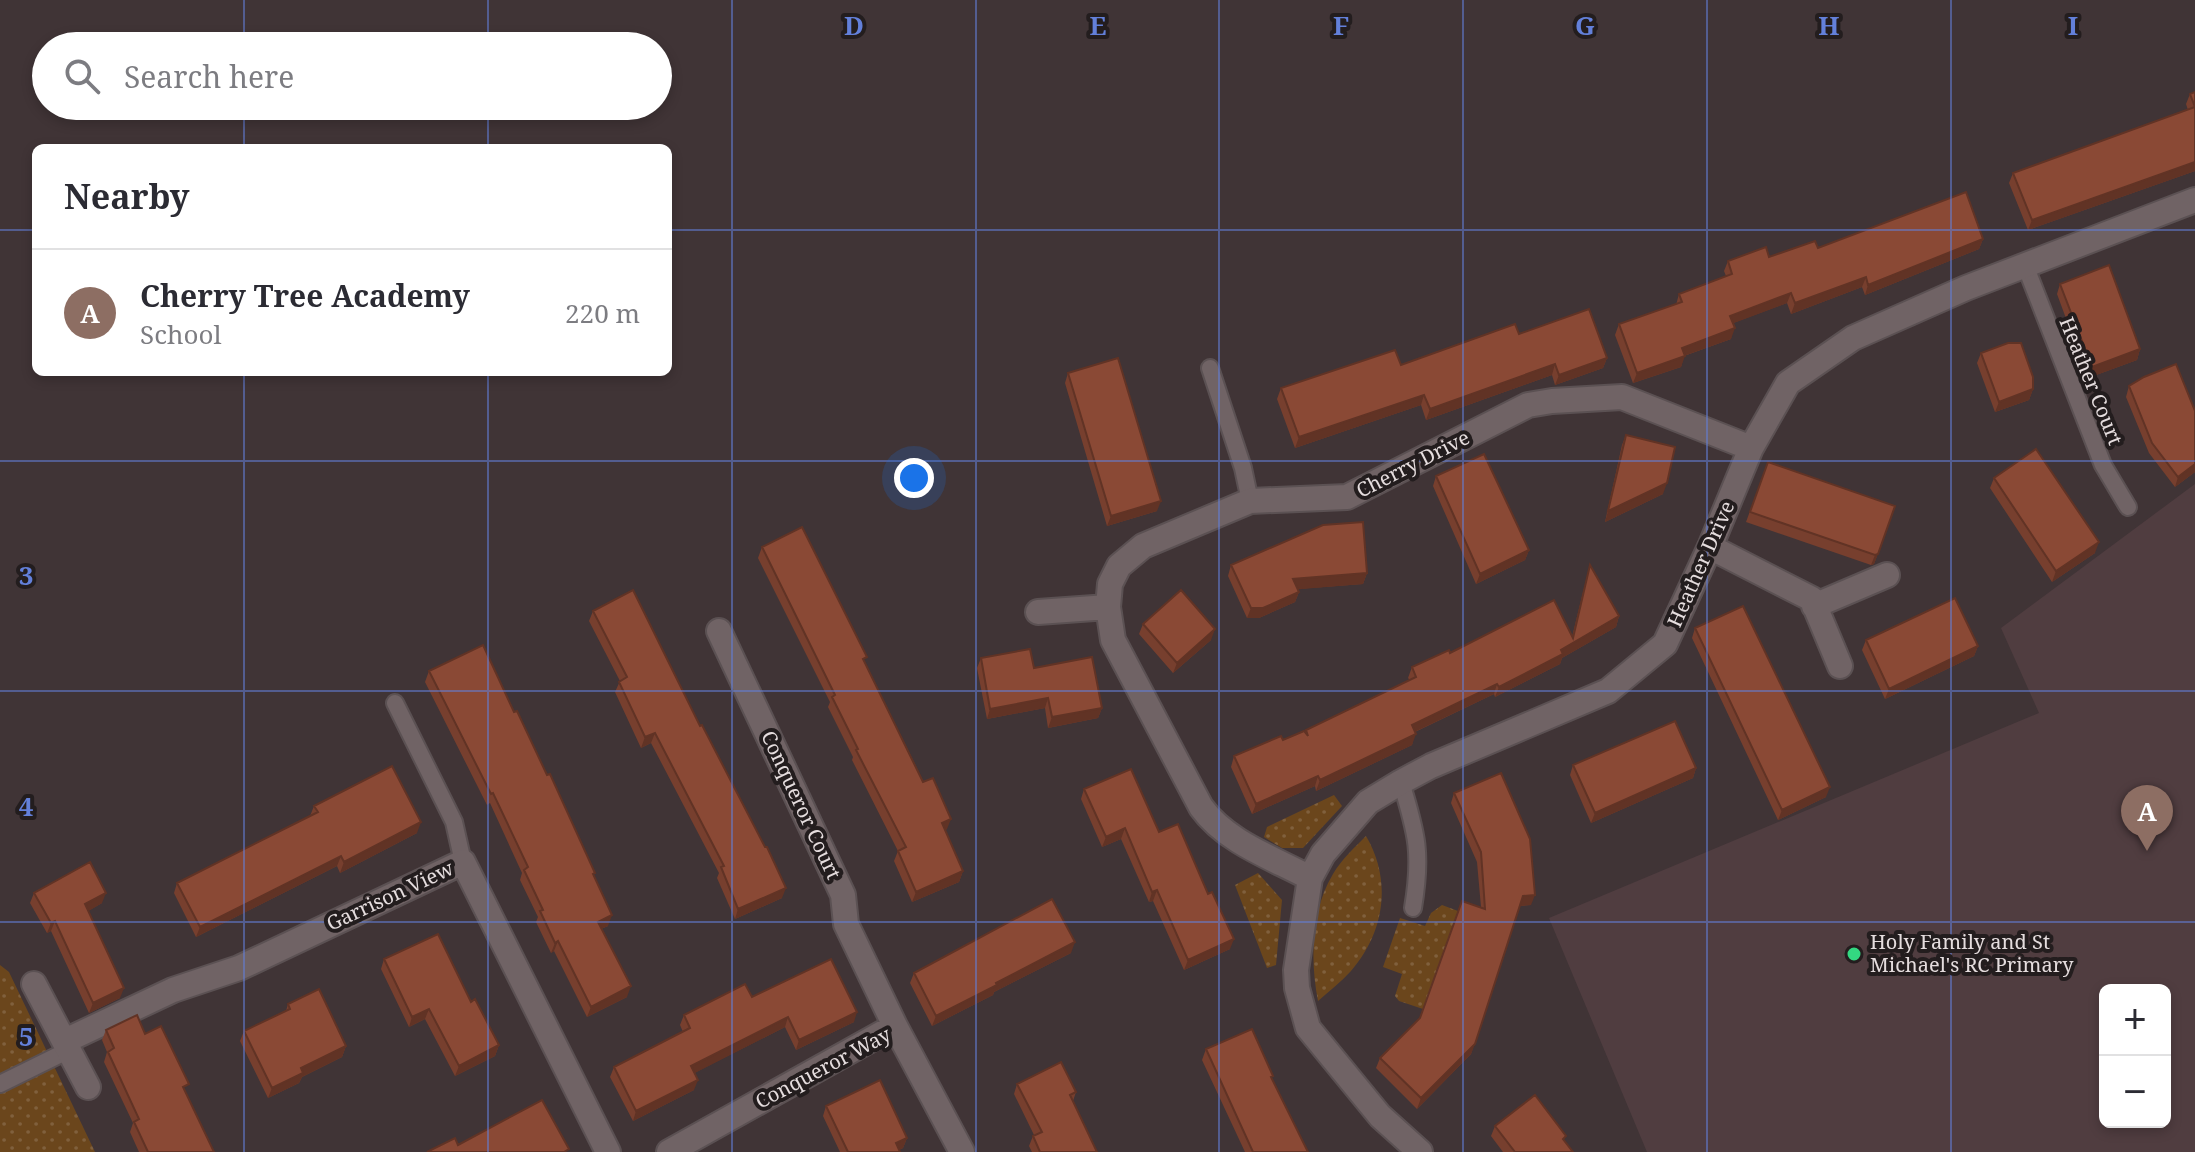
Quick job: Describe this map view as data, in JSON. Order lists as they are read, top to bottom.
{
  "streets": {
    "street": [
      "Cherry Drive",
      "Heather Drive",
      "Conqueror Court",
      "Garrison View",
      "Conqueror Way"
    ],
    "lane": ["Heather Court"]
  },
  "crossings": [
    ["Heather Court", "Heather Drive"],
    ["Cherry Drive", "Heather Drive"],
    ["Conqueror Court", "Conqueror Way"]
  ],
  "places": ["Holy Family and St Michael's RC Primary"],
  "page": {
    "search": "Search here",
    "heading": "Nearby",
    "list": [
      {
        "mark": "A",
        "name": "Cherry Tree Academy",
        "note": "School",
        "value": "220 m"
      }
    ],
    "pins": "A",
    "map_buttons": ["+", "−"]
  },
  "grid": {
    "columns": [
      "D",
      "E",
      "F",
      "G",
      "H",
      "I"
    ],
    "rows": ["3", "4", "5"]
  }
}
